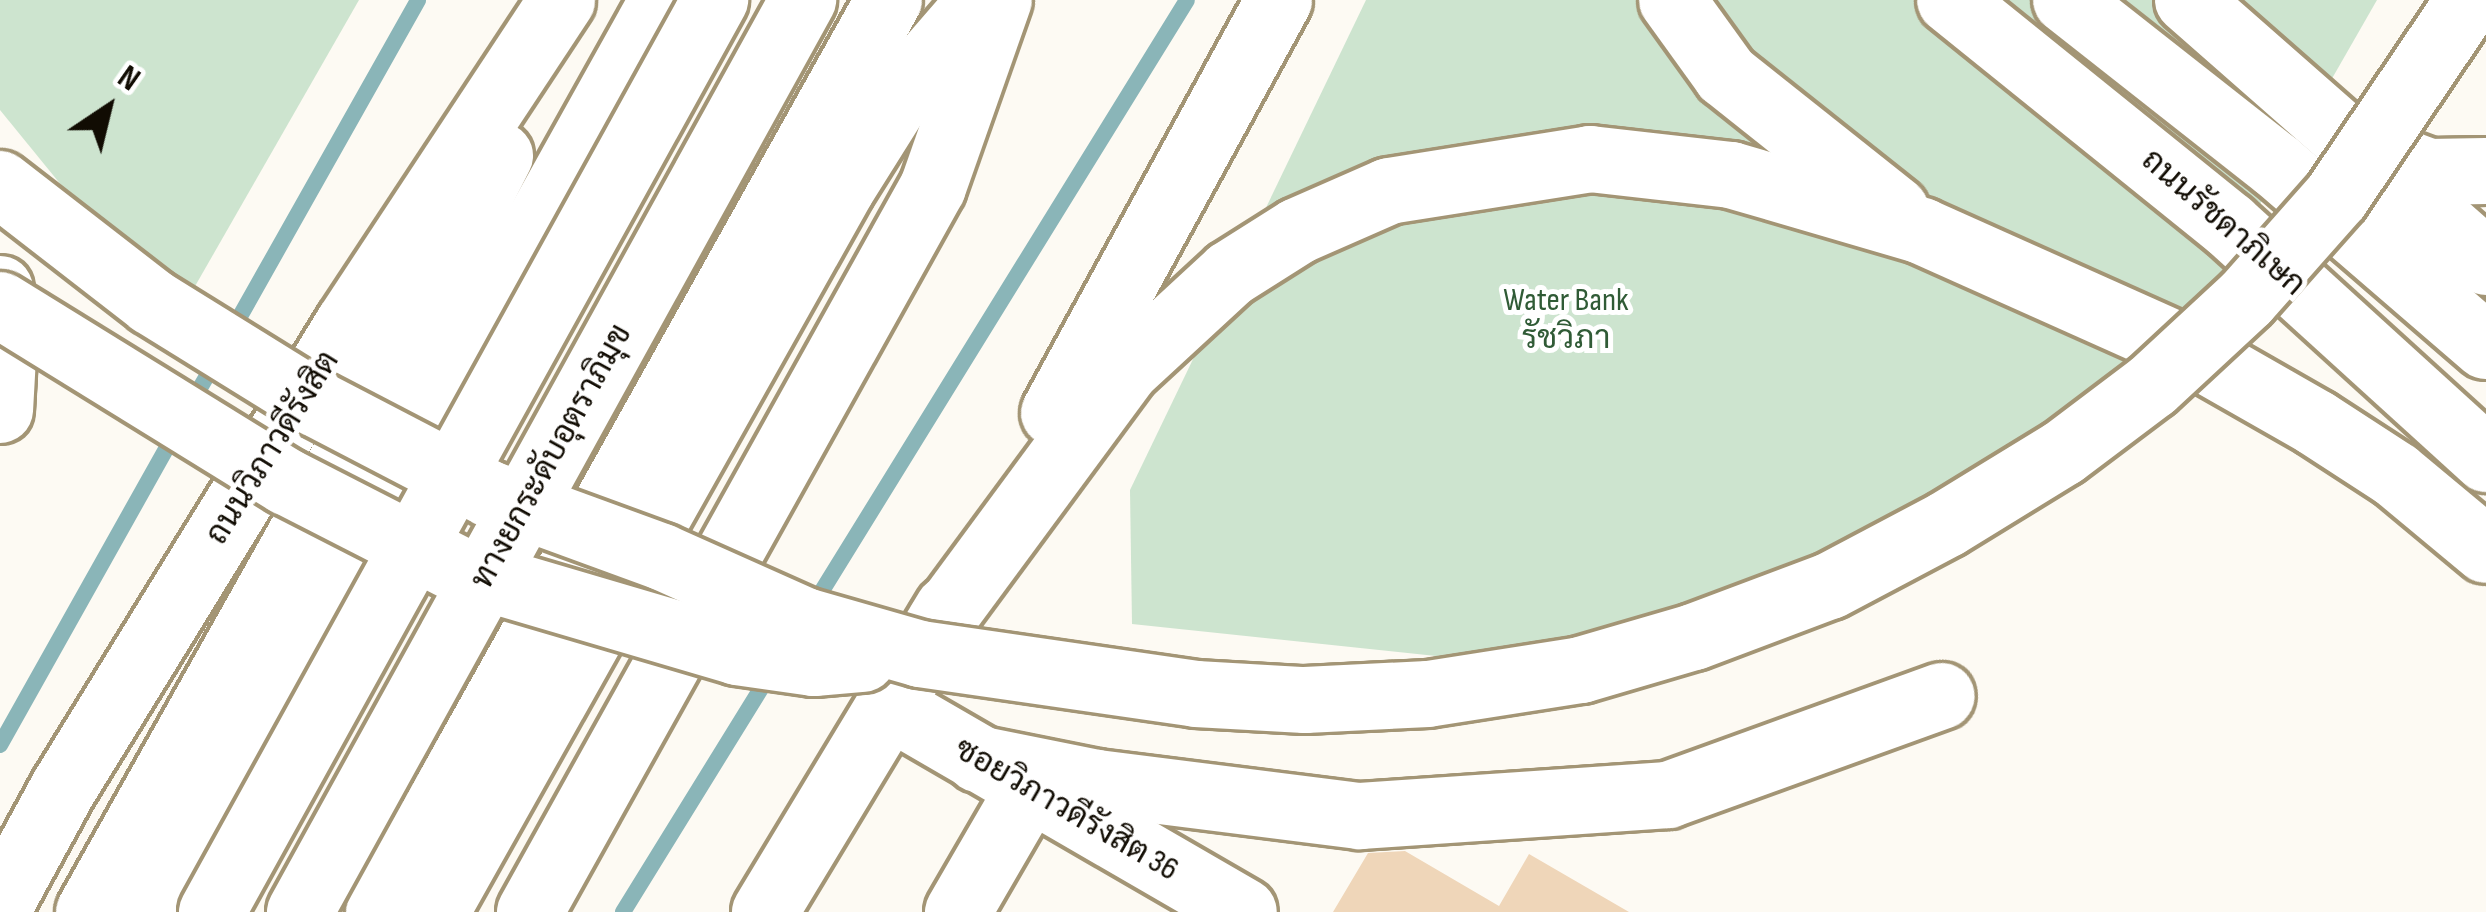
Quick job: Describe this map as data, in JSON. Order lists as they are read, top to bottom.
{
  "streets": {
    "main road": [
      "ถนนรัชดาภิเษก",
      "ถนนวิภาวดีรังสิต",
      "ทางยกระดับอุตราภิมุข",
      "ซอยวิภาวดีรังสิต 36"
    ]
  },
  "parks": ["Water Bank รัชวิภา"],
  "north": "top right"
}
